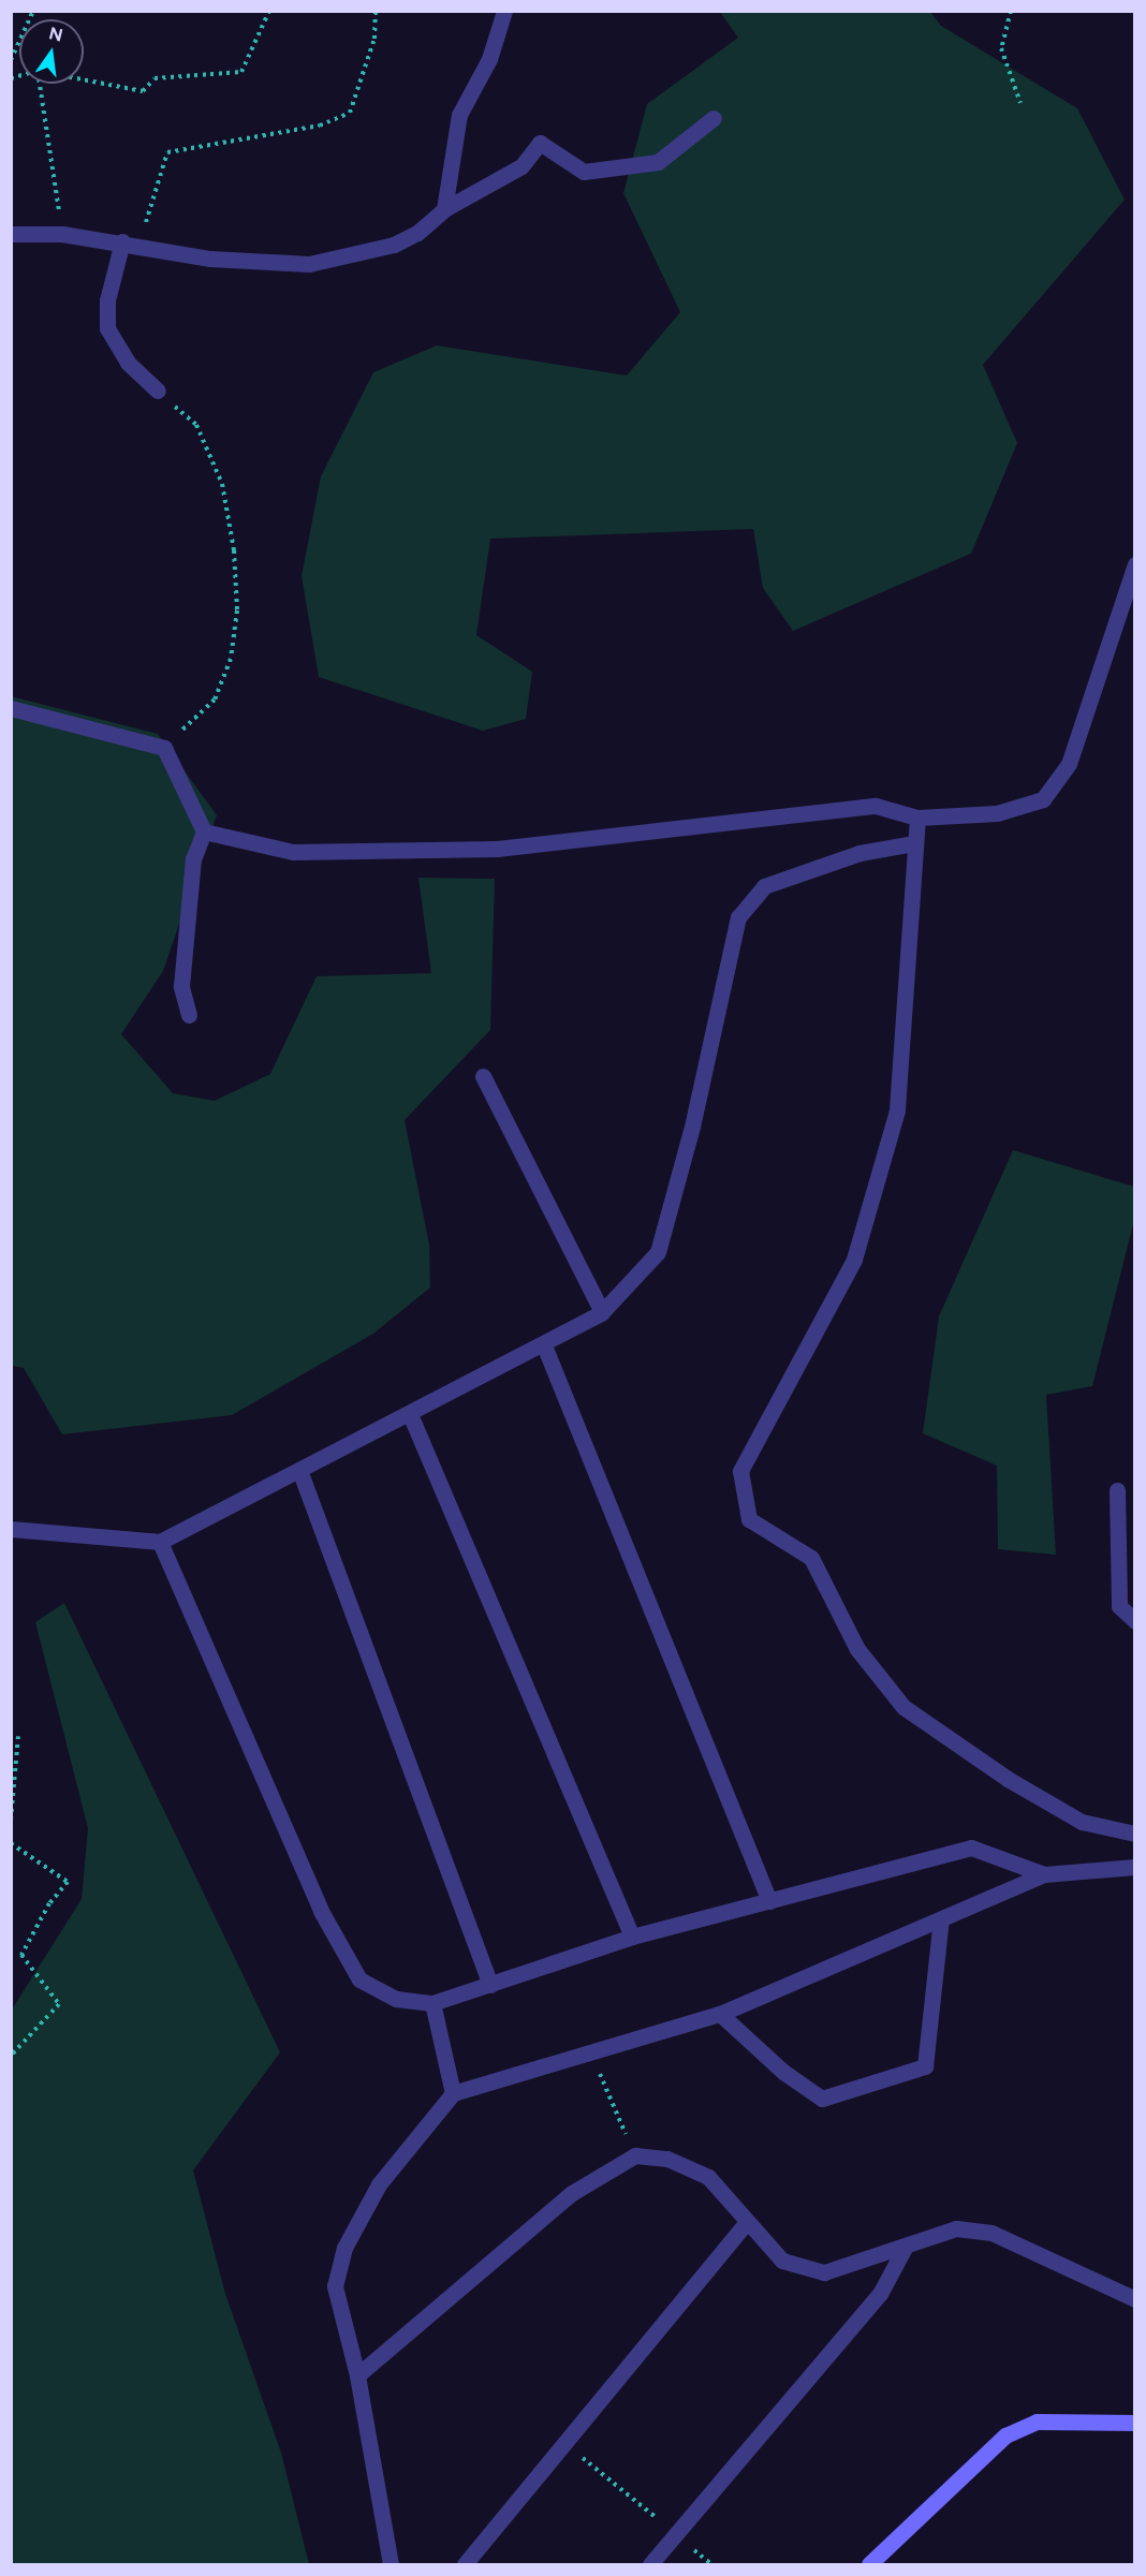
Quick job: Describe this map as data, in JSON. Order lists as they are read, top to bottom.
{
  "north": "top"
}
